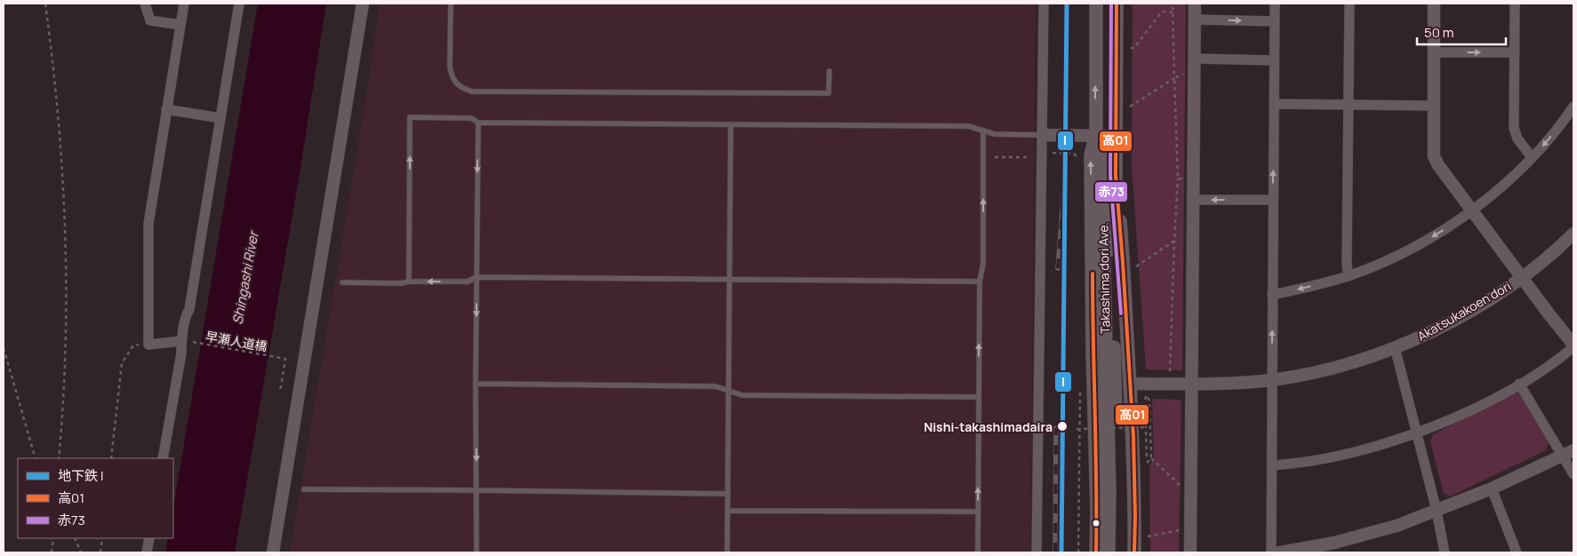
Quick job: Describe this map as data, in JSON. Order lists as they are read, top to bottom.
{
  "streets": {
    "main road": ["Takashima dori Ave."],
    "street": ["Akatsukakoen dori"],
    "path": ["早瀬人道橋"]
  },
  "water": ["Shingashi River"],
  "places": ["Nishi-takashimadaira"],
  "lines": ["metro line I", "transit line 高01", "transit line 赤73"],
  "legend": ["地下鉄 I", "高01", "赤73"],
  "scale_bar": "50 m"
}
